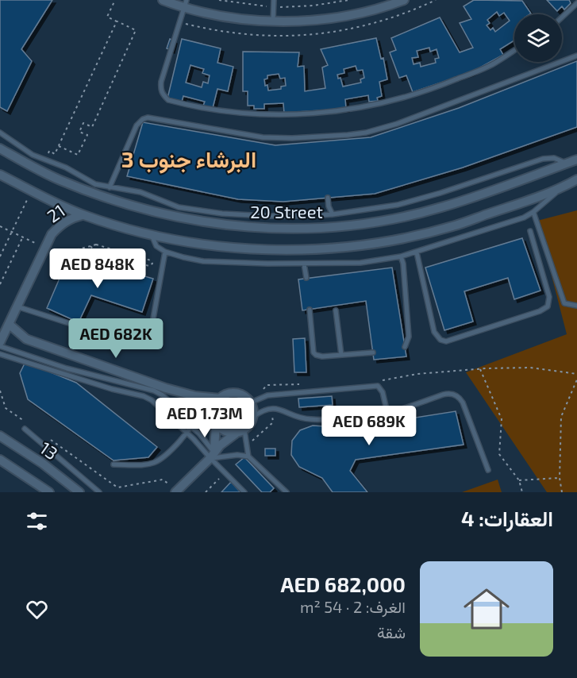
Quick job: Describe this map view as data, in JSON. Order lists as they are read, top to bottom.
{
  "streets": {
    "street": ["20 Street", "21", "13"]
  },
  "crossings": [
    ["20 Street", "21"]
  ],
  "districts": ["البرشاء جنوب 3"],
  "page": {
    "price": [
      "AED 848K",
      "AED 682K",
      "AED 1.73M",
      "AED 689K"
    ],
    "heading": "العقارات: 4",
    "list": [
      {
        "name": "AED 682,000",
        "note": "الغرف: 2 · 54 m² · شقة"
      }
    ]
  }
}
